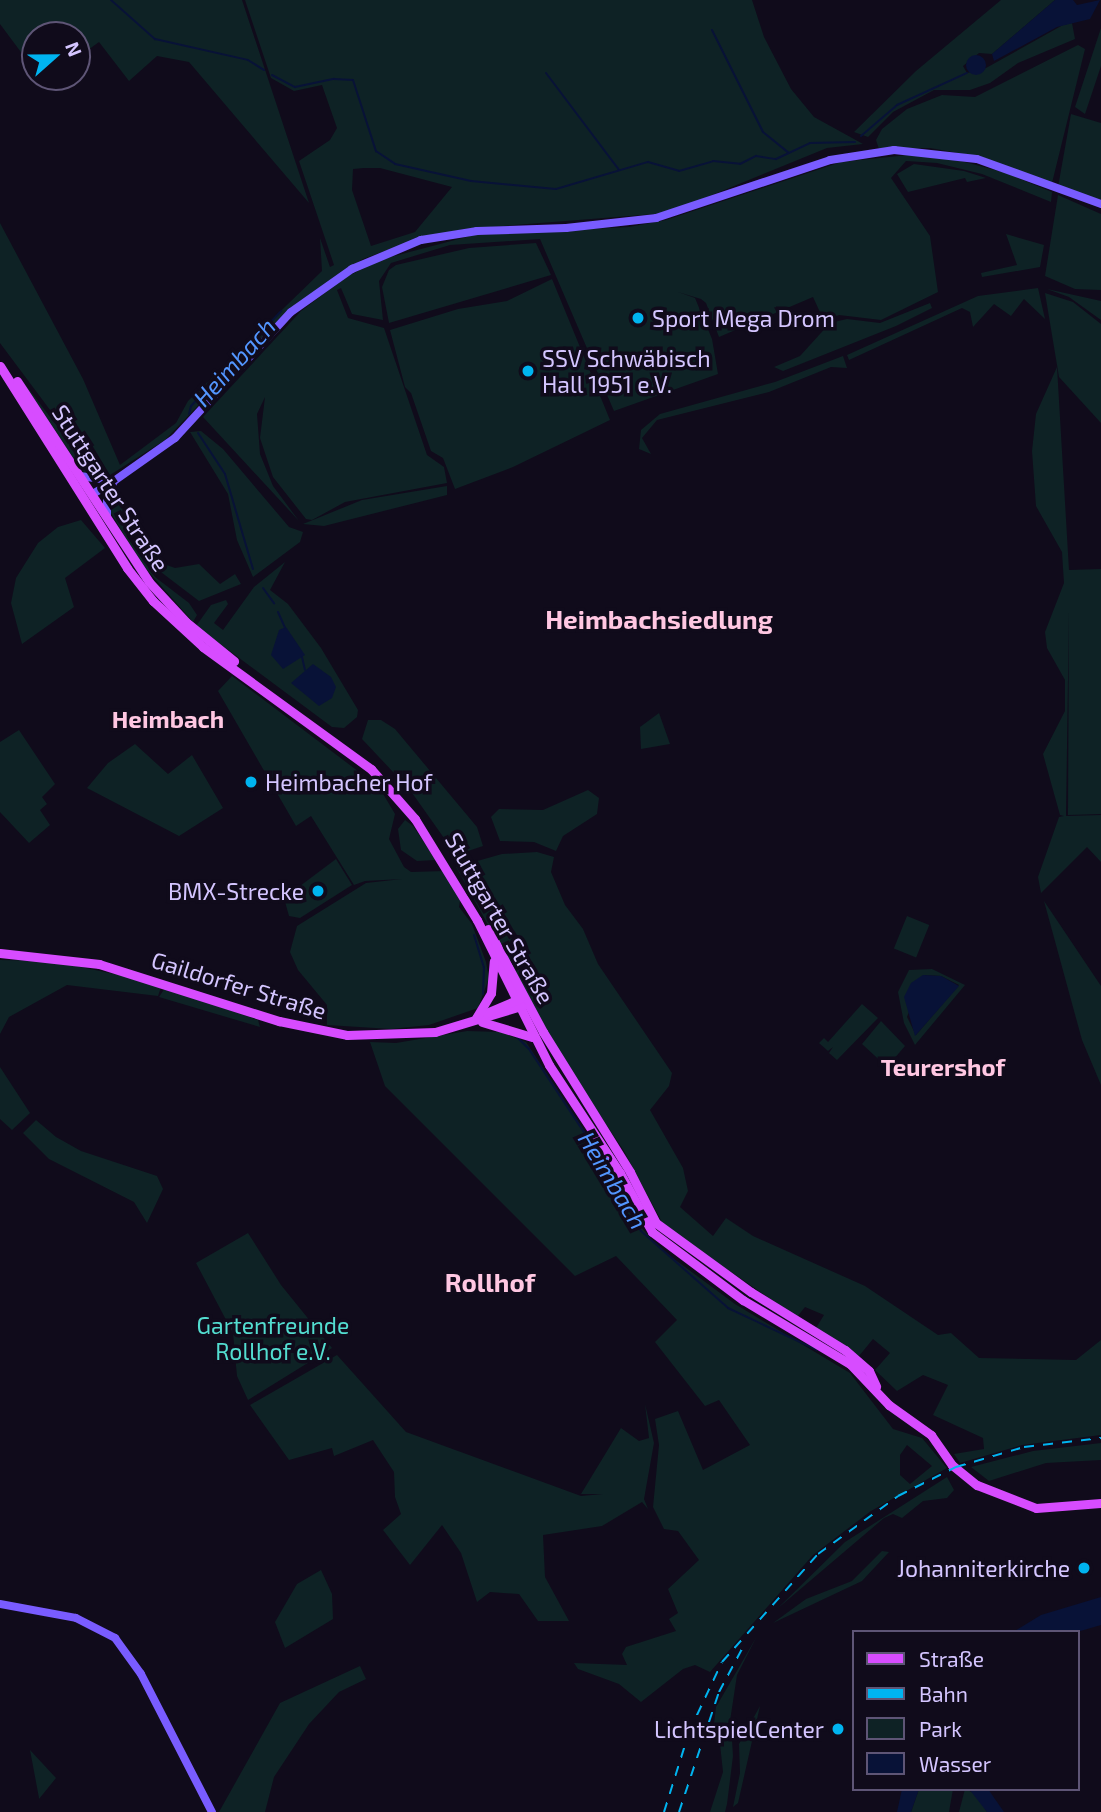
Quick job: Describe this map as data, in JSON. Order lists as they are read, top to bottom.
{
  "streets": {
    "main road": ["Stuttgarter Straße", "Gaildorfer Straße"]
  },
  "crossings": [
    ["Stuttgarter Straße", "Gaildorfer Straße"]
  ],
  "districts": [
    "Heimbachsiedlung",
    "Heimbach",
    "Teurershof",
    "Rollhof"
  ],
  "water": ["Heimbach"],
  "parks": ["Gartenfreunde Rollhof e.V."],
  "places": [
    "Sport Mega Drom",
    "SSV Schwäbisch Hall 1951 e.V.",
    "Heimbacher Hof",
    "BMX-Strecke",
    "Johanniterkirche",
    "LichtspielCenter"
  ],
  "legend": [
    "Straße",
    "Bahn",
    "Park",
    "Wasser"
  ],
  "north": "right"
}
